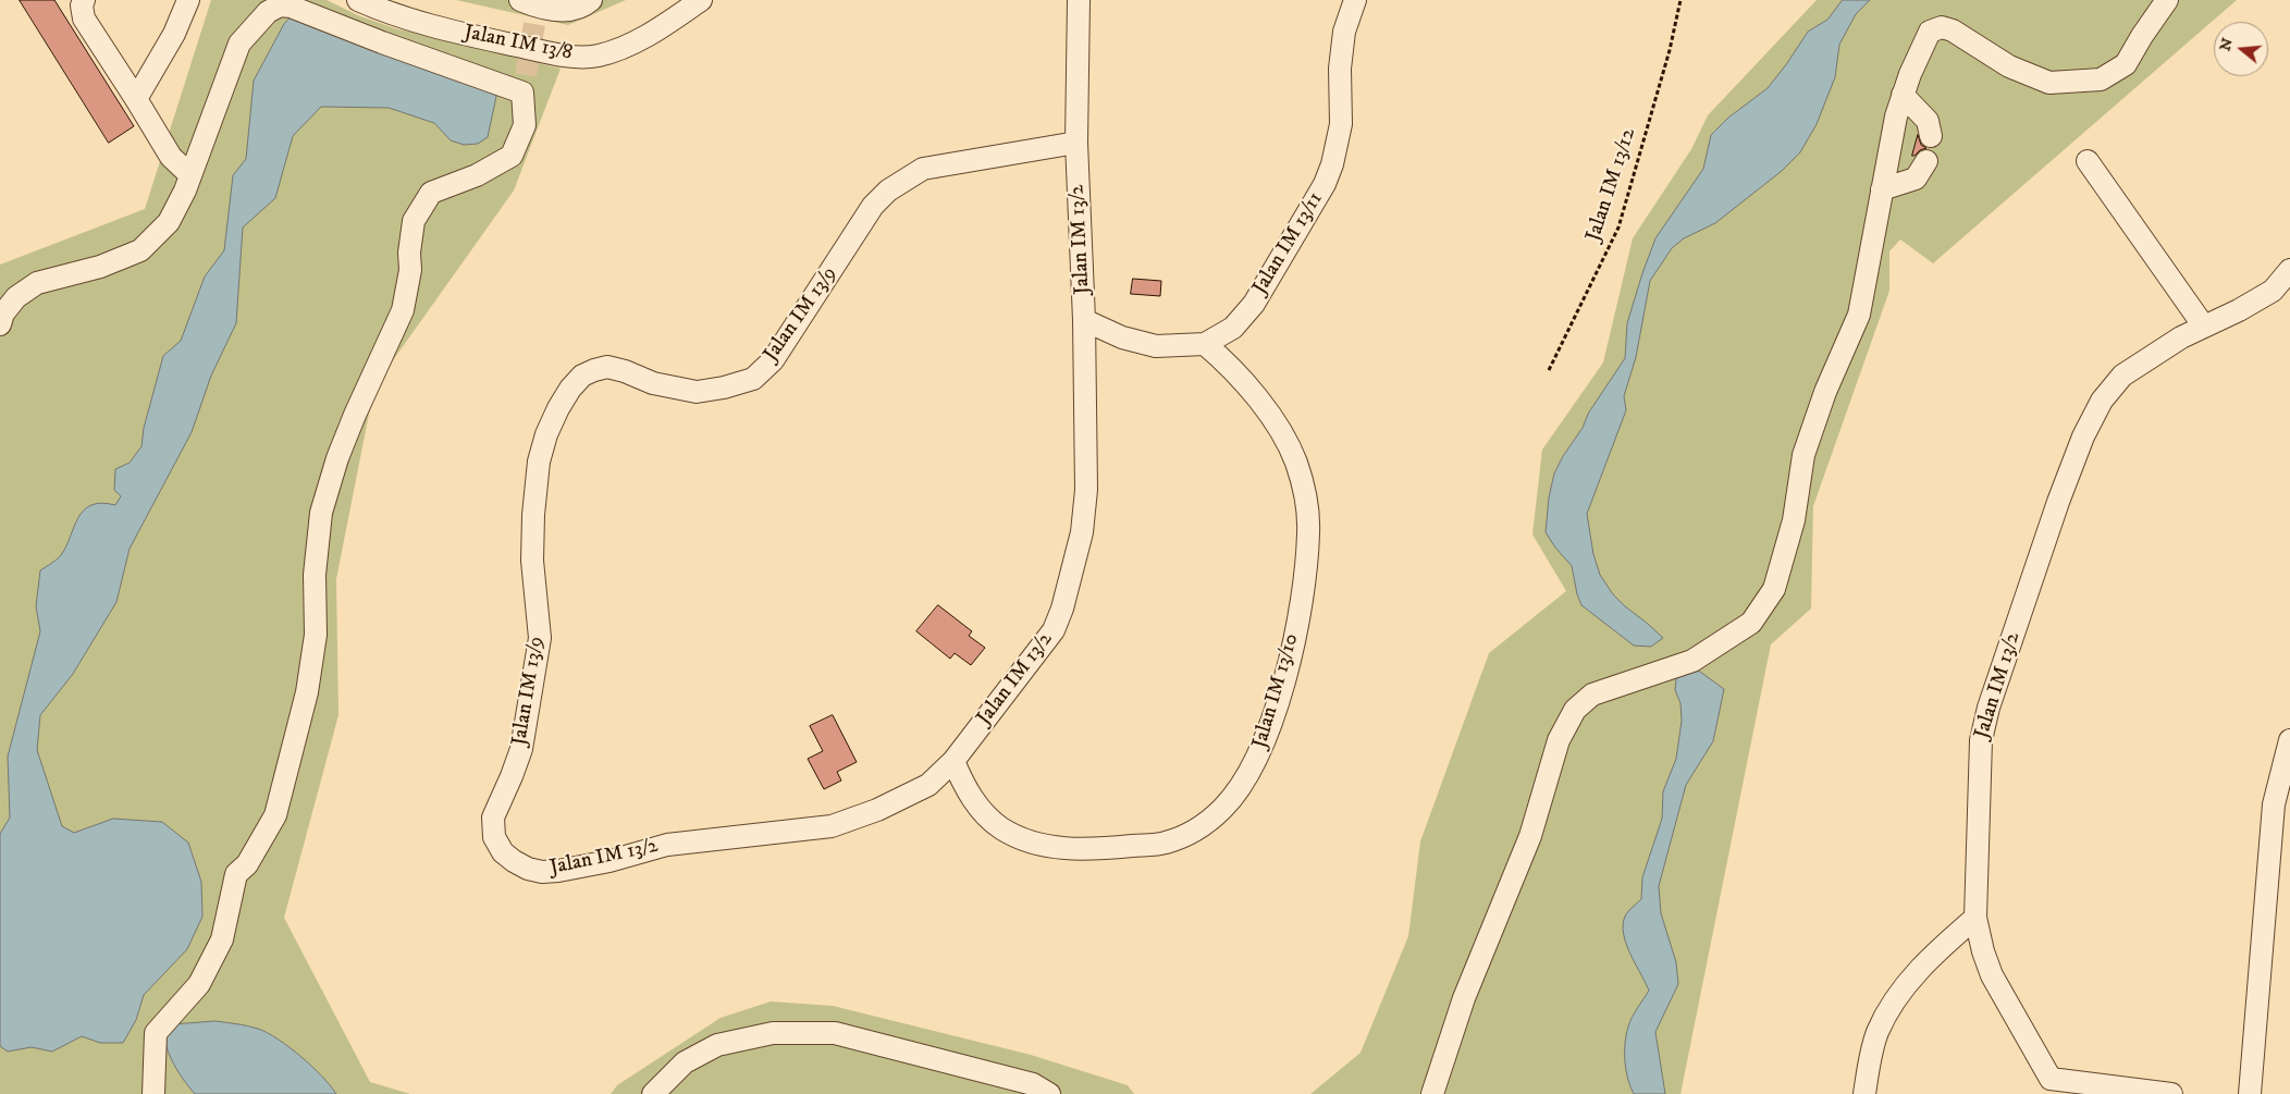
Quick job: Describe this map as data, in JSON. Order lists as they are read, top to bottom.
{
  "streets": {
    "street": [
      "Jalan IM 13/8",
      "Jalan IM 13/2",
      "Jalan IM 13/11",
      "Jalan IM 13/9",
      "Jalan IM 13/10"
    ],
    "path": ["Jalan IM 13/12"]
  },
  "crossings": [
    ["Jalan IM 13/2", "Jalan IM 13/11"],
    ["Jalan IM 13/2", "Jalan IM 13/9"],
    ["Jalan IM 13/2", "Jalan IM 13/10"],
    ["Jalan IM 13/11", "Jalan IM 13/10"]
  ],
  "north": "left"
}
